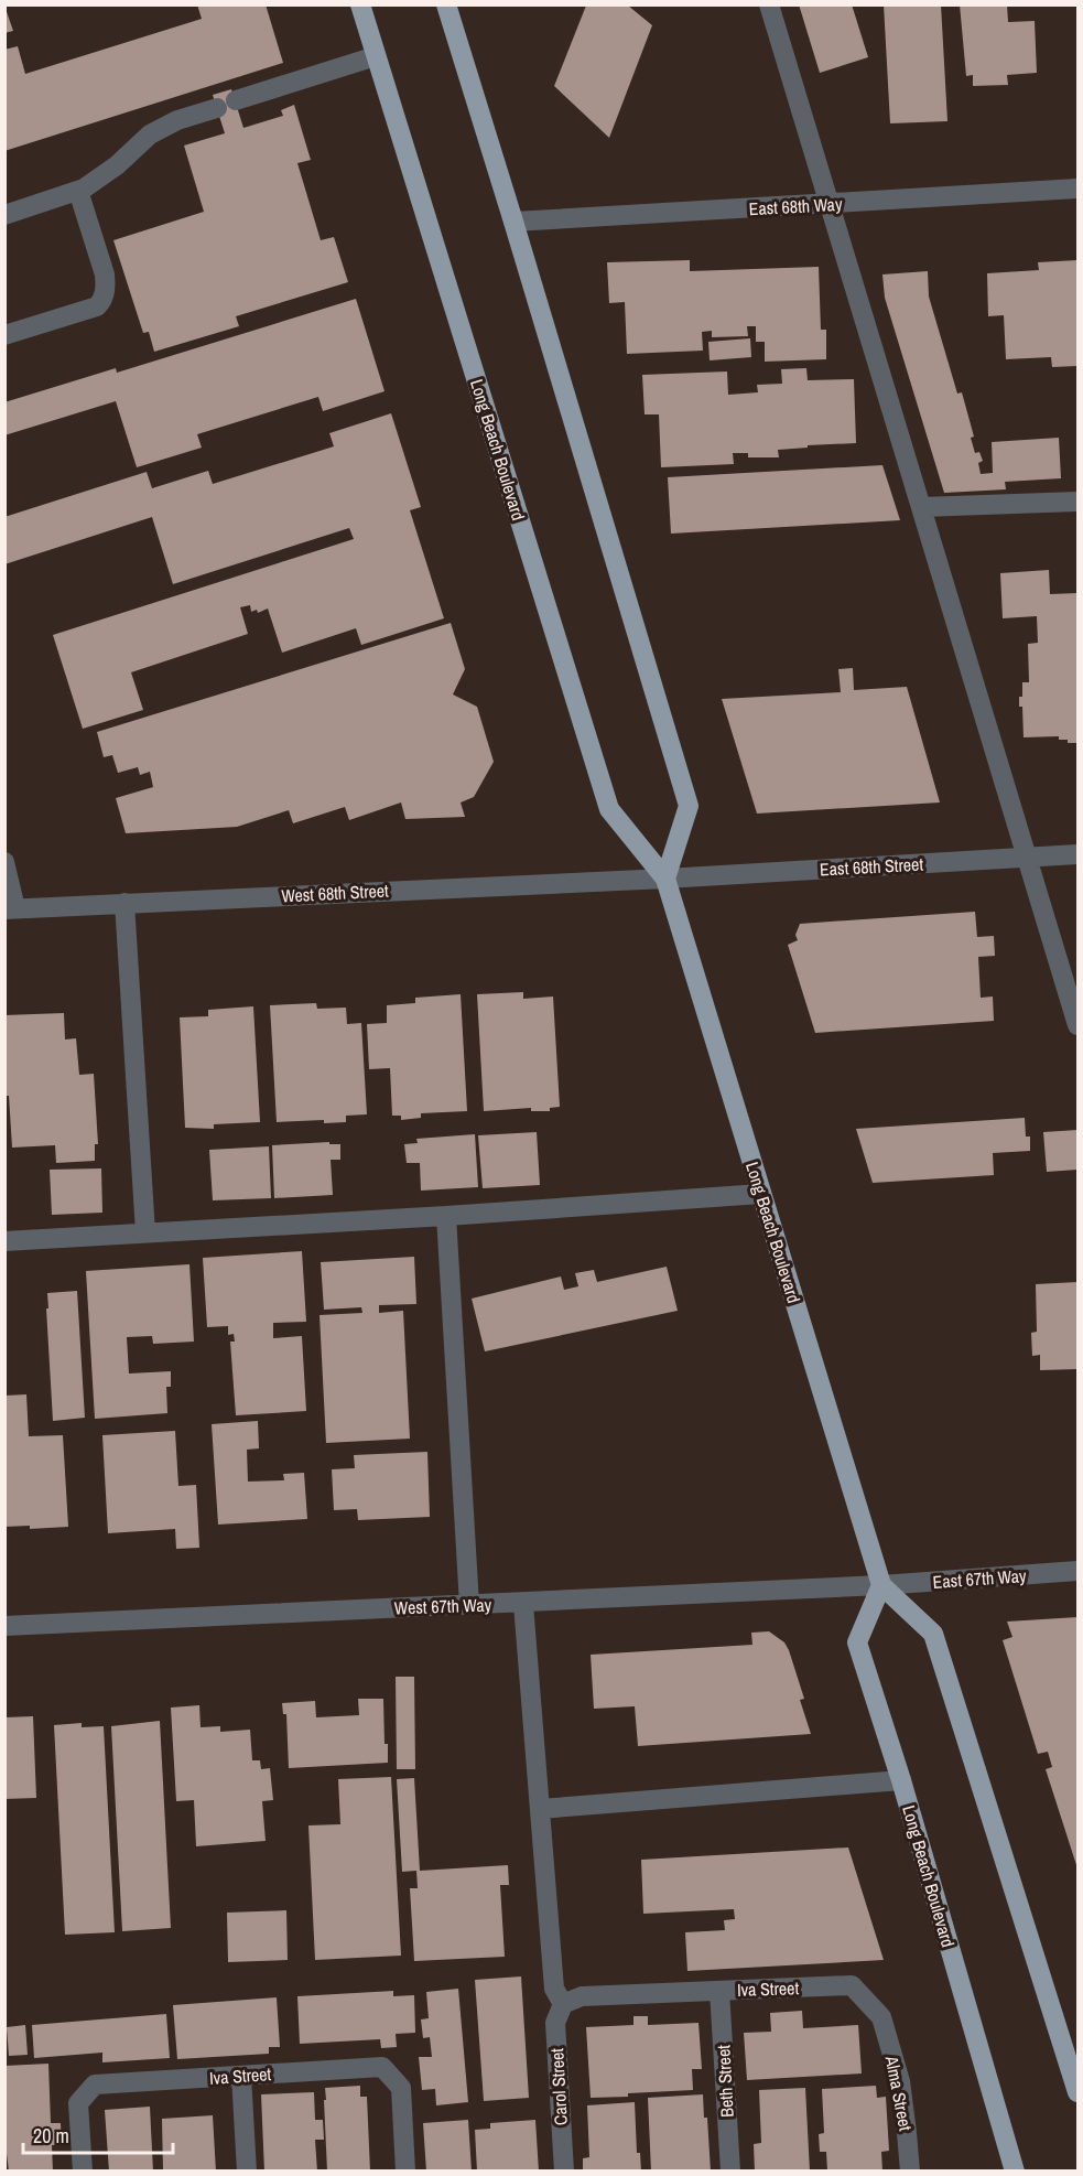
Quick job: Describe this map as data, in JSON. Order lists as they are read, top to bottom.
{
  "streets": {
    "main road": ["Long Beach Boulevard"],
    "street": [
      "East 68th Way",
      "East 68th Street",
      "West 68th Street",
      "East 67th Way",
      "West 67th Way",
      "Iva Street",
      "Beth Street",
      "Carol Street",
      "Alma Street"
    ]
  },
  "crossings": [
    ["Long Beach Boulevard", "East 68th Street"],
    ["Long Beach Boulevard", "West 68th Street"],
    ["Long Beach Boulevard", "East 67th Way"],
    ["Long Beach Boulevard", "West 67th Way"],
    ["East 68th Street", "West 68th Street"],
    ["East 67th Way", "West 67th Way"],
    ["Iva Street", "Beth Street"],
    ["Iva Street", "Carol Street"],
    ["Iva Street", "Alma Street"]
  ],
  "scale_bar": "20 m"
}
